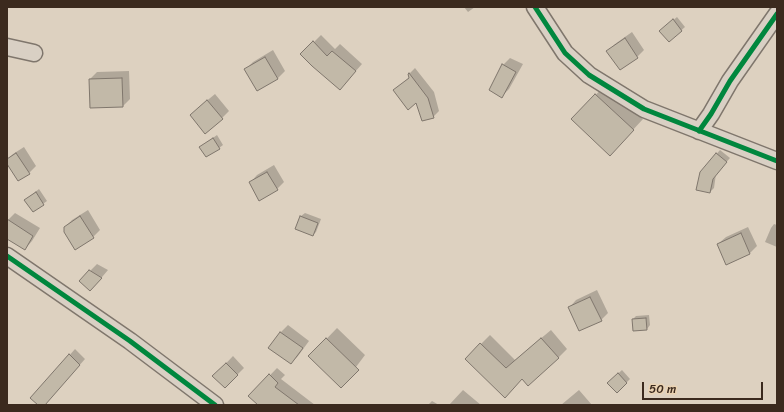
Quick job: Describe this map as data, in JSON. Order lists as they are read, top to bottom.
{
  "scale_bar": "50 m"
}
